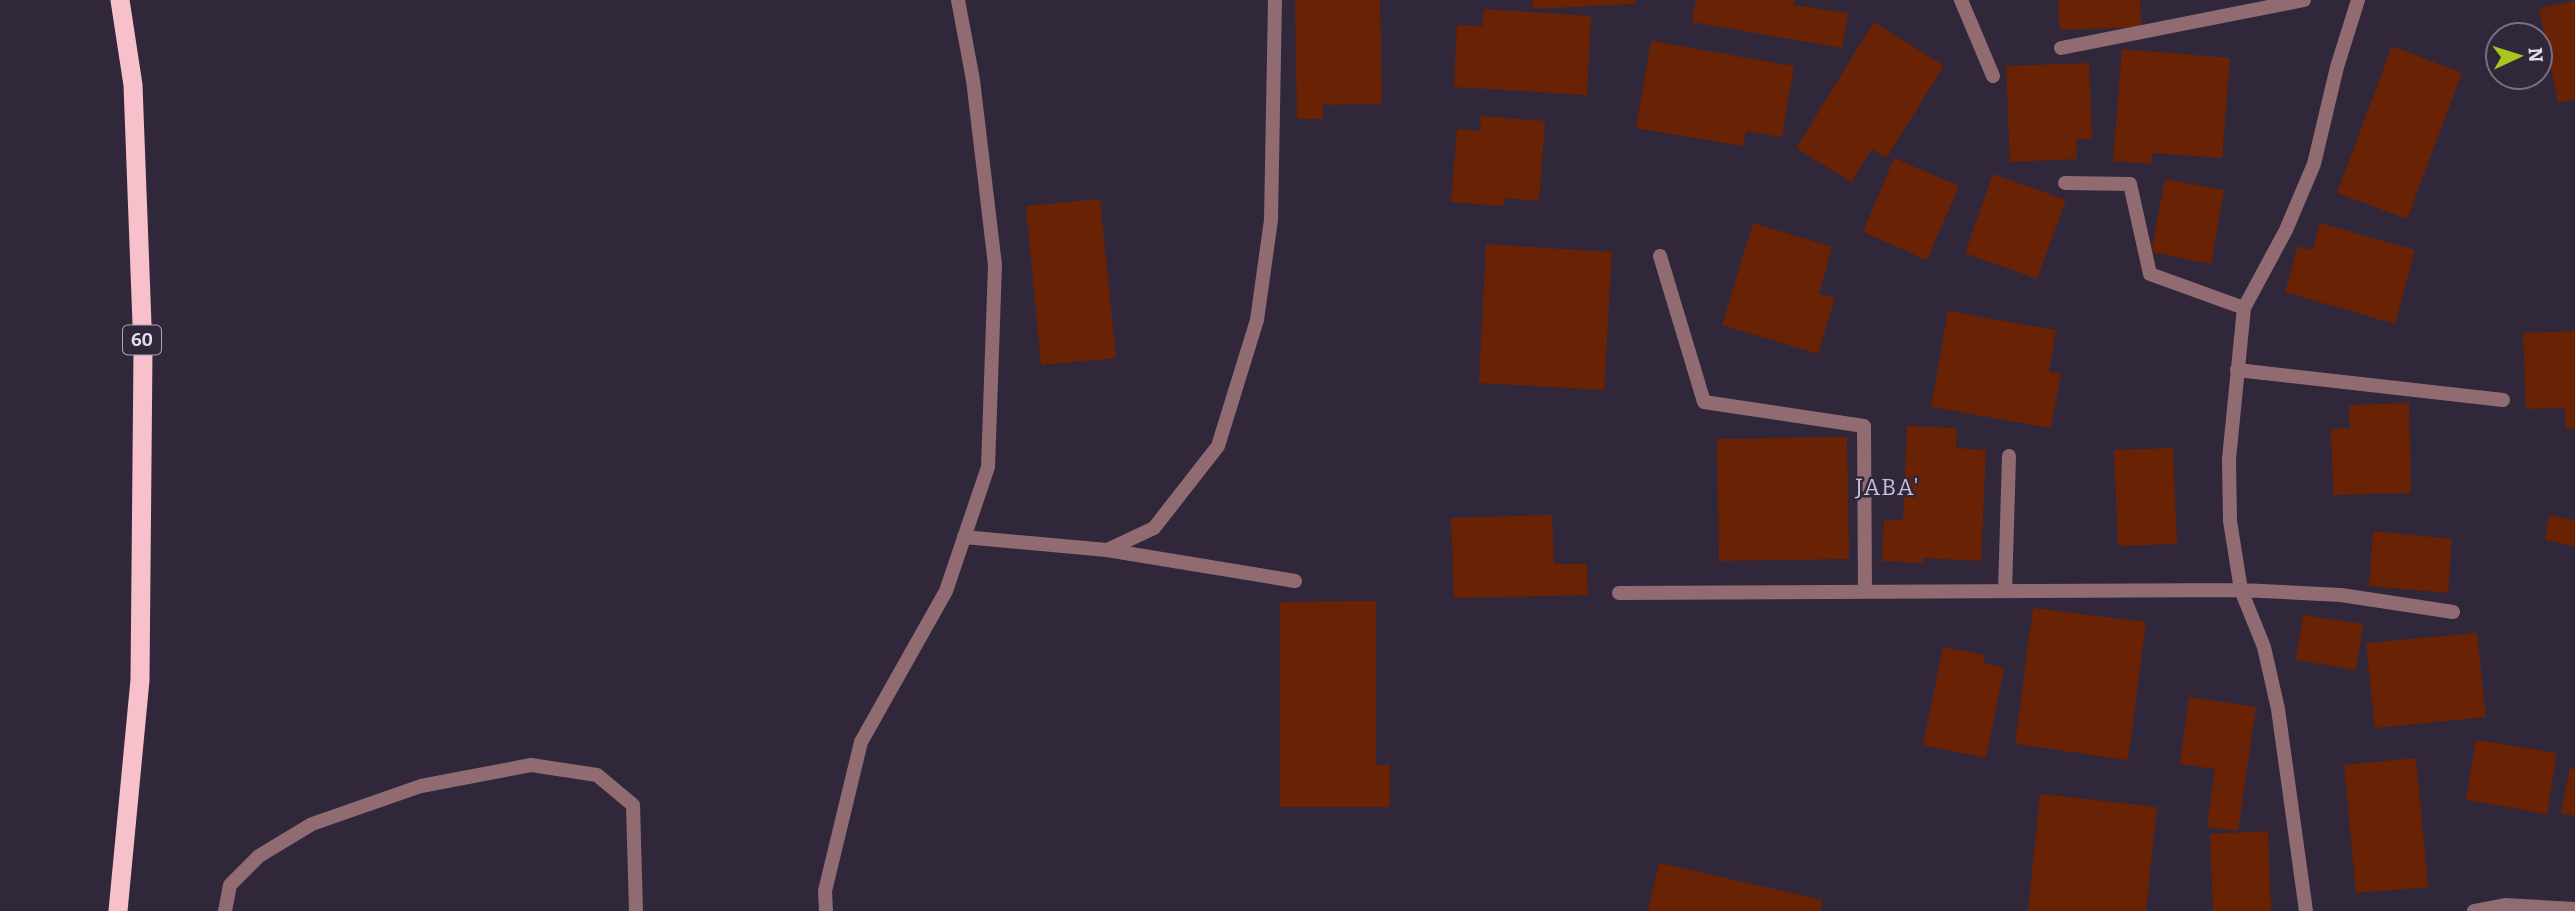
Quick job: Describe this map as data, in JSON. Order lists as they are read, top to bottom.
{
  "streets": {
    "highway": ["60"]
  },
  "districts": ["JABA'"],
  "north": "right"
}
